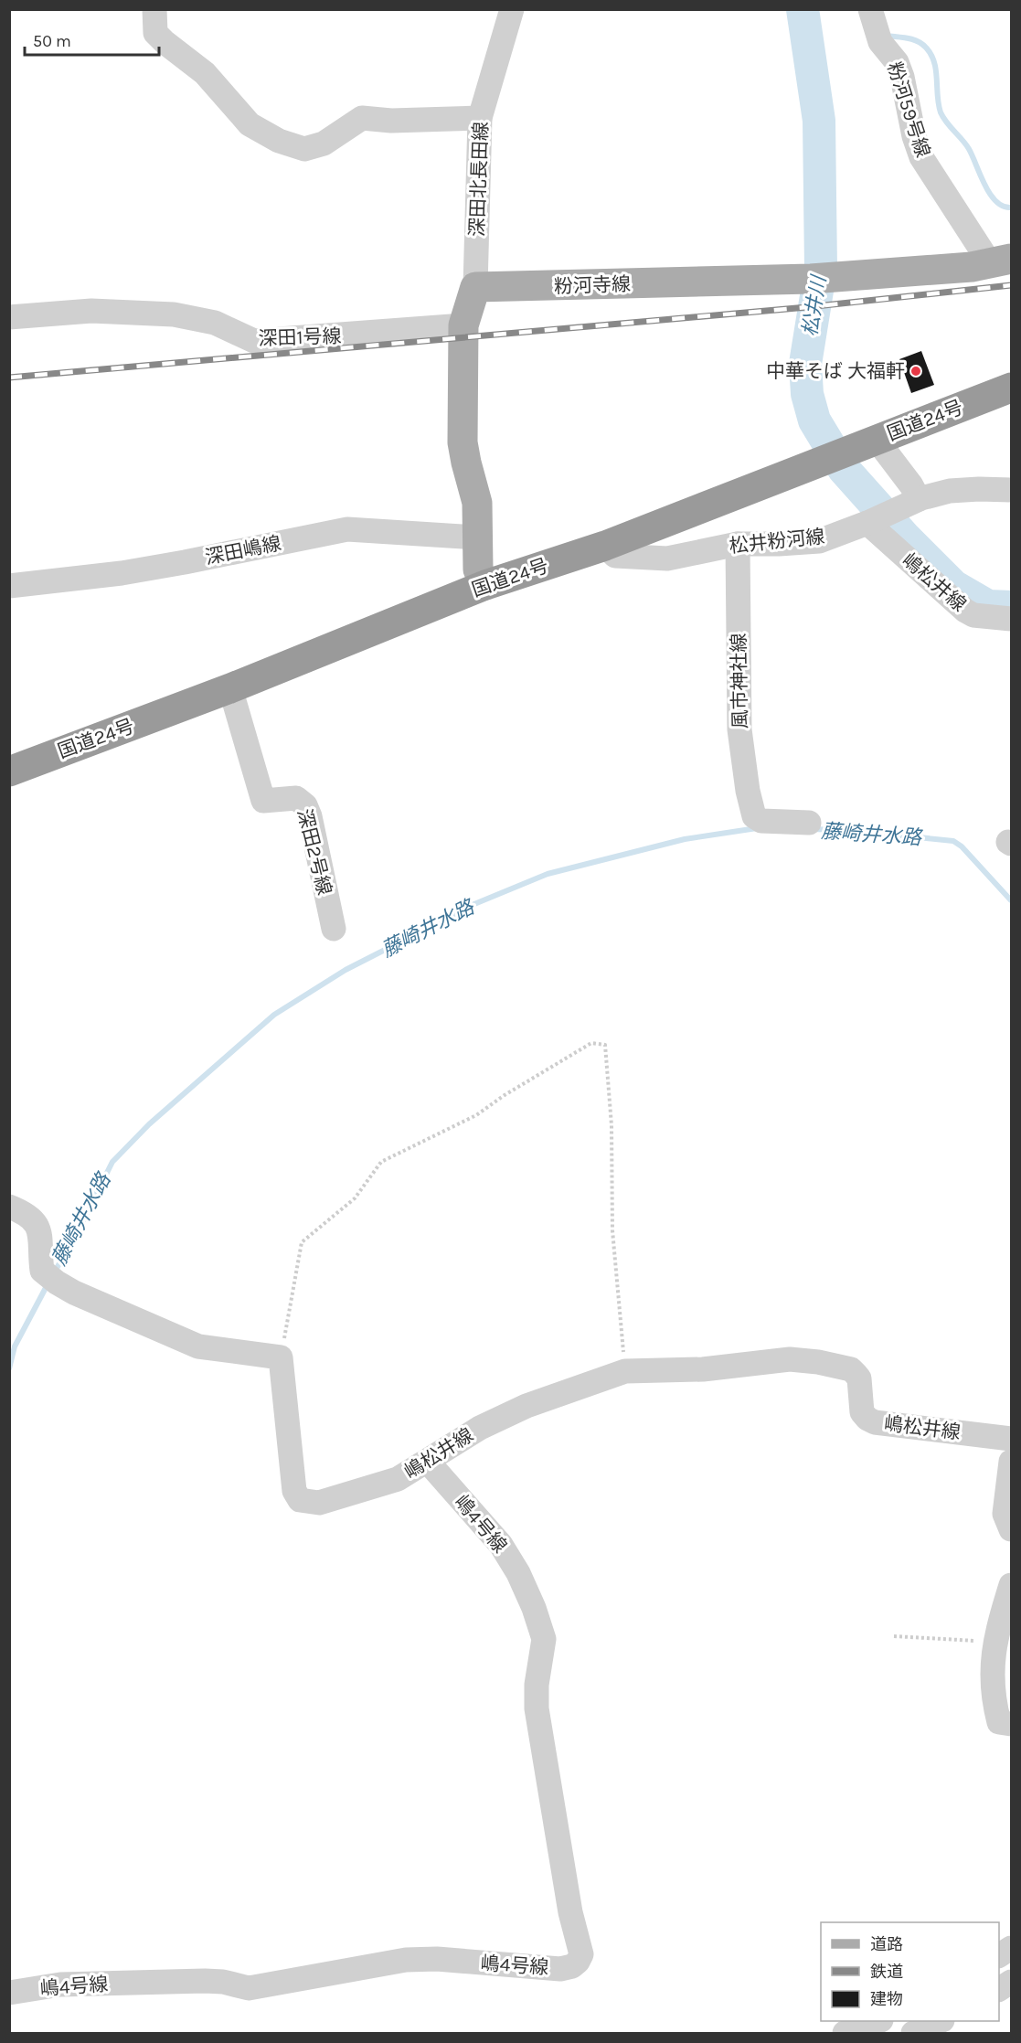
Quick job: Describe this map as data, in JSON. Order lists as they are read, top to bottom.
{
  "streets": {
    "highway": ["国道24号"],
    "main road": ["粉河寺線"],
    "street": [
      "粉河59号線",
      "深田北長田線",
      "深田1号線",
      "松井粉河線",
      "深田嶋線",
      "嶋松井線",
      "風市神社線",
      "深田2号線",
      "嶋4号線"
    ]
  },
  "crossings": [
    ["粉河59号線", "粉河寺線"],
    ["深田北長田線", "粉河寺線"],
    ["国道24号", "松井粉河線"],
    ["国道24号", "深田2号線"],
    ["松井粉河線", "嶋松井線"],
    ["松井粉河線", "風市神社線"],
    ["嶋松井線", "嶋4号線"]
  ],
  "water": ["松井川", "藤崎井水路"],
  "places": ["中華そば 大福軒"],
  "legend": ["道路", "鉄道", "建物"],
  "scale_bar": "50 m"
}
